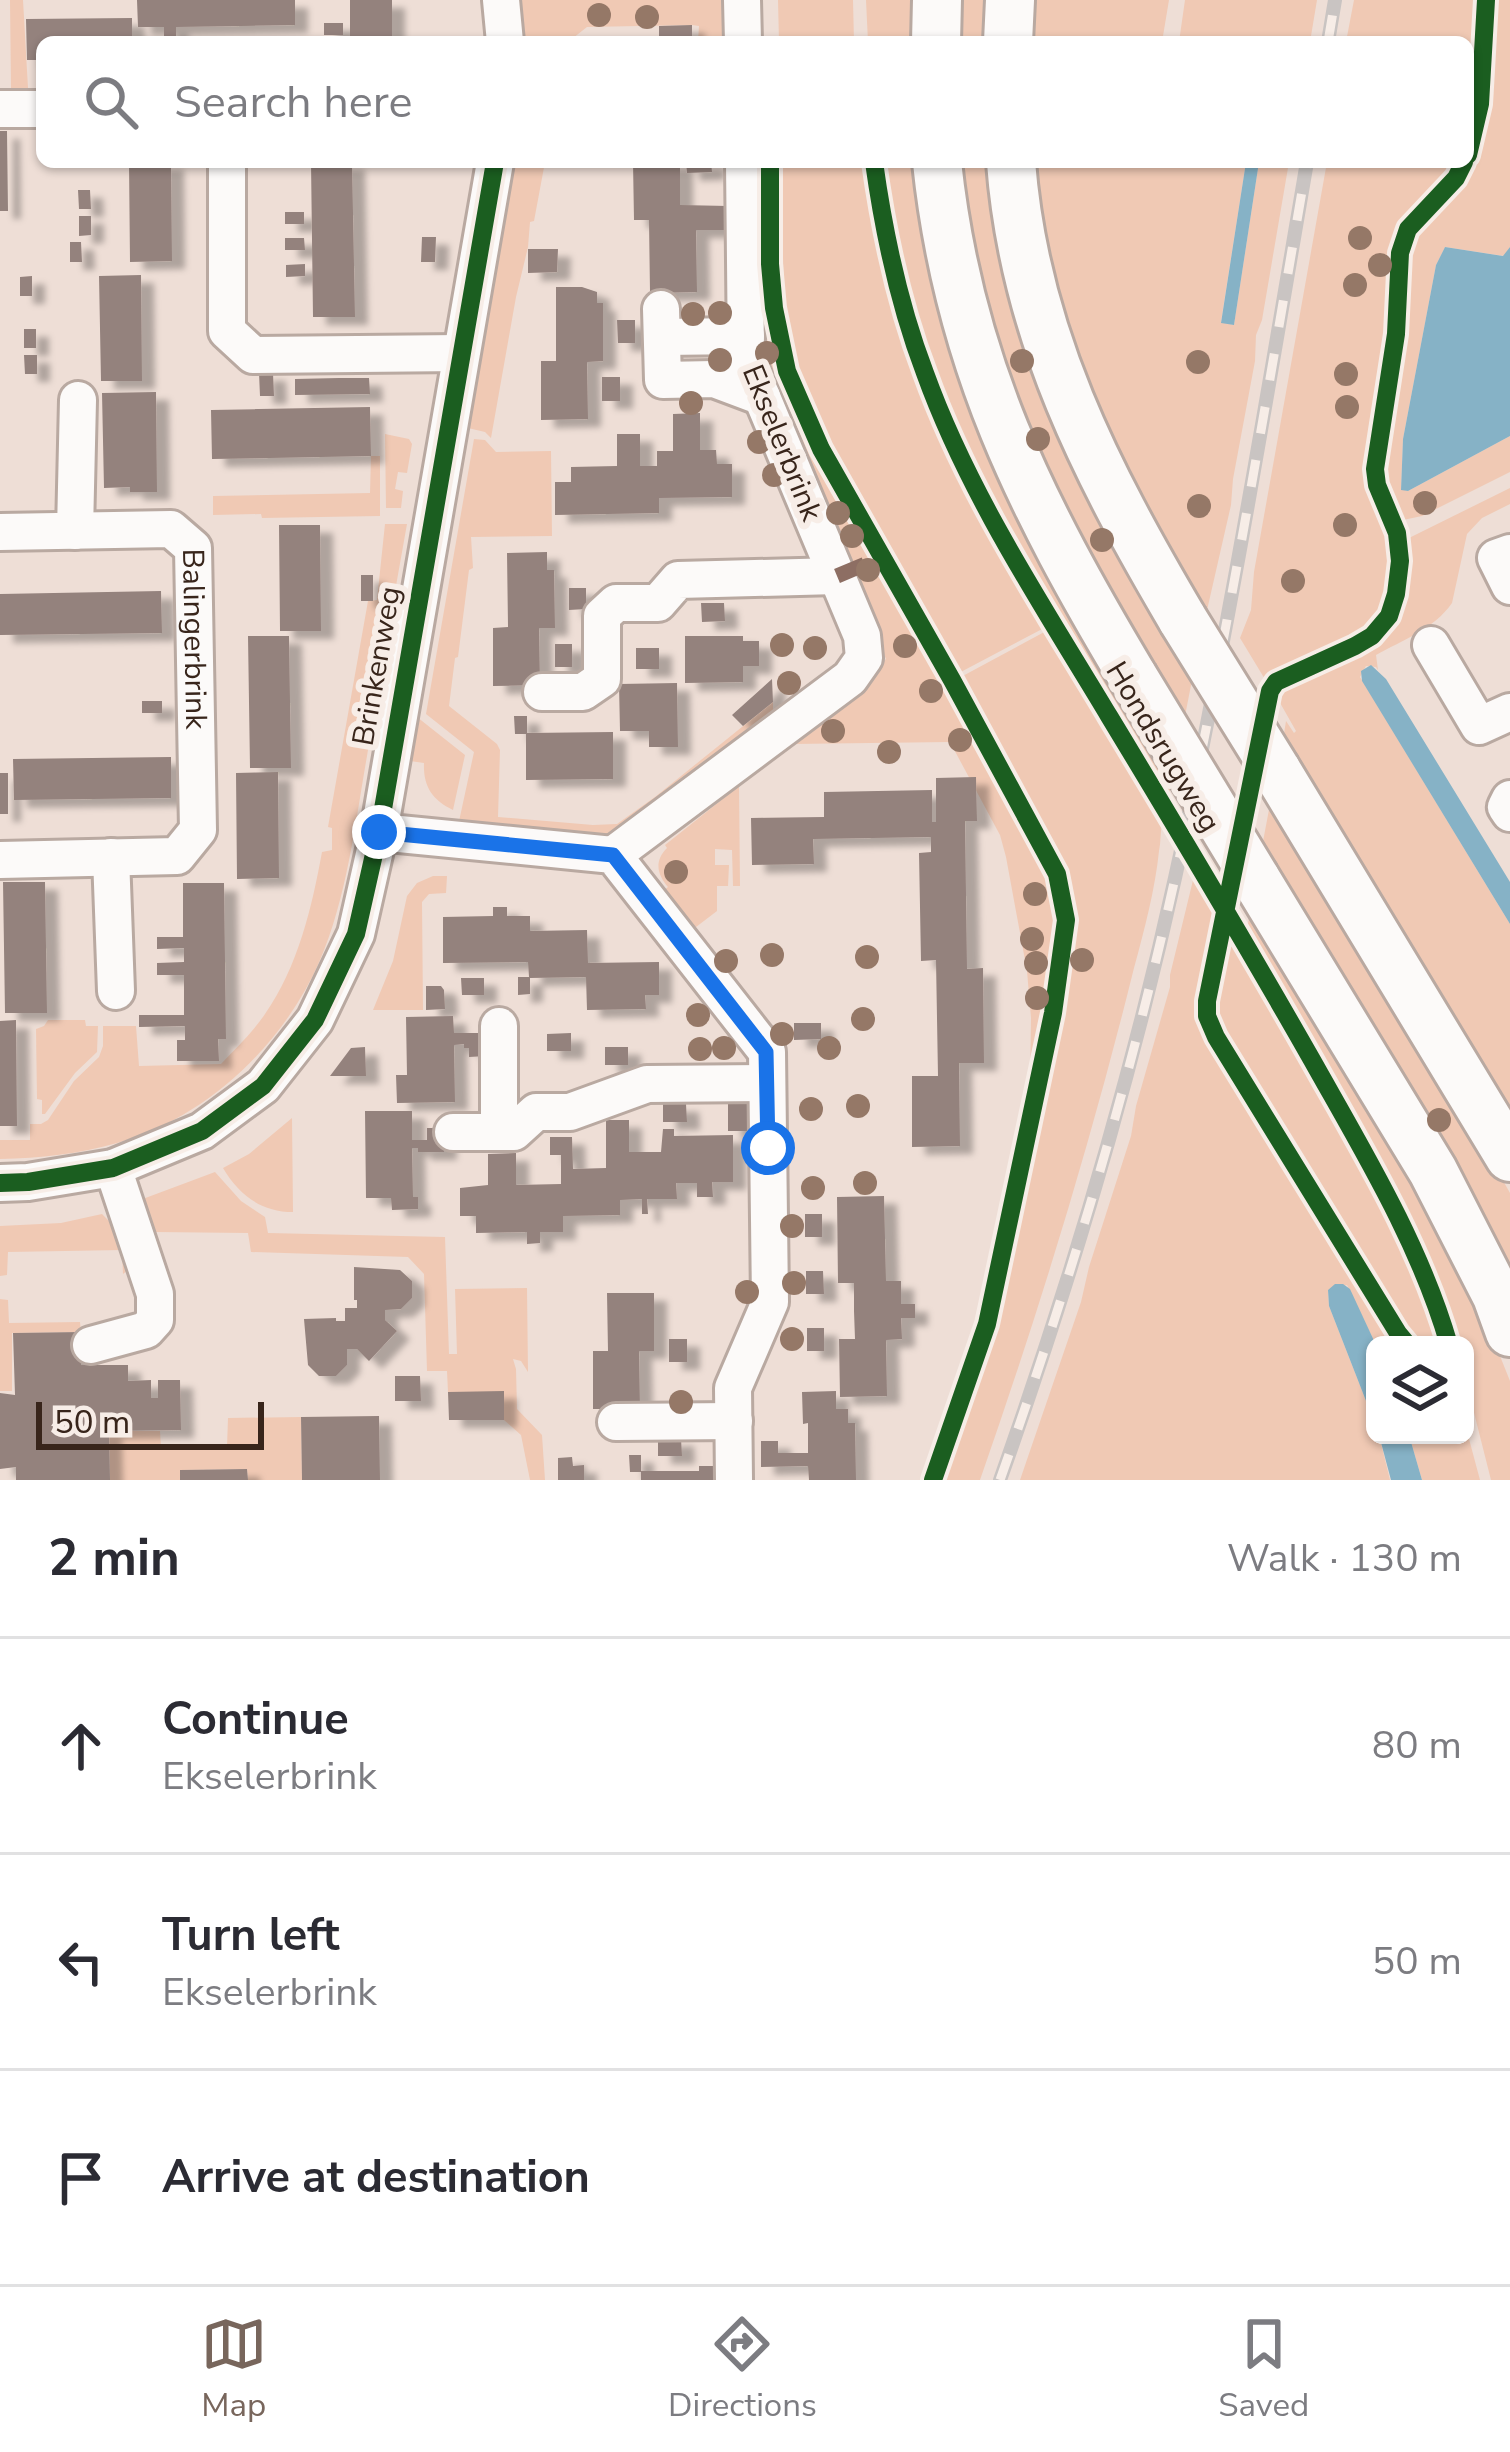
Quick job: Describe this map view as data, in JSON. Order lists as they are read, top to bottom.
{
  "streets": {
    "main road": ["Hondsrugweg"],
    "street": ["Ekselerbrink", "Balingerbrink", "Brinkenweg"]
  },
  "scale_bar": "50 m",
  "page": {
    "search": "Search here",
    "scale": "50 m",
    "heading": ["2 min", "Walk · 130 m"],
    "list": [
      ["Continue", "Ekselerbrink", "80 m"],
      ["Turn left", "Ekselerbrink", "50 m"],
      "Arrive at destination"
    ],
    "nav": ["Map", "Directions", "Saved"]
  }
}
